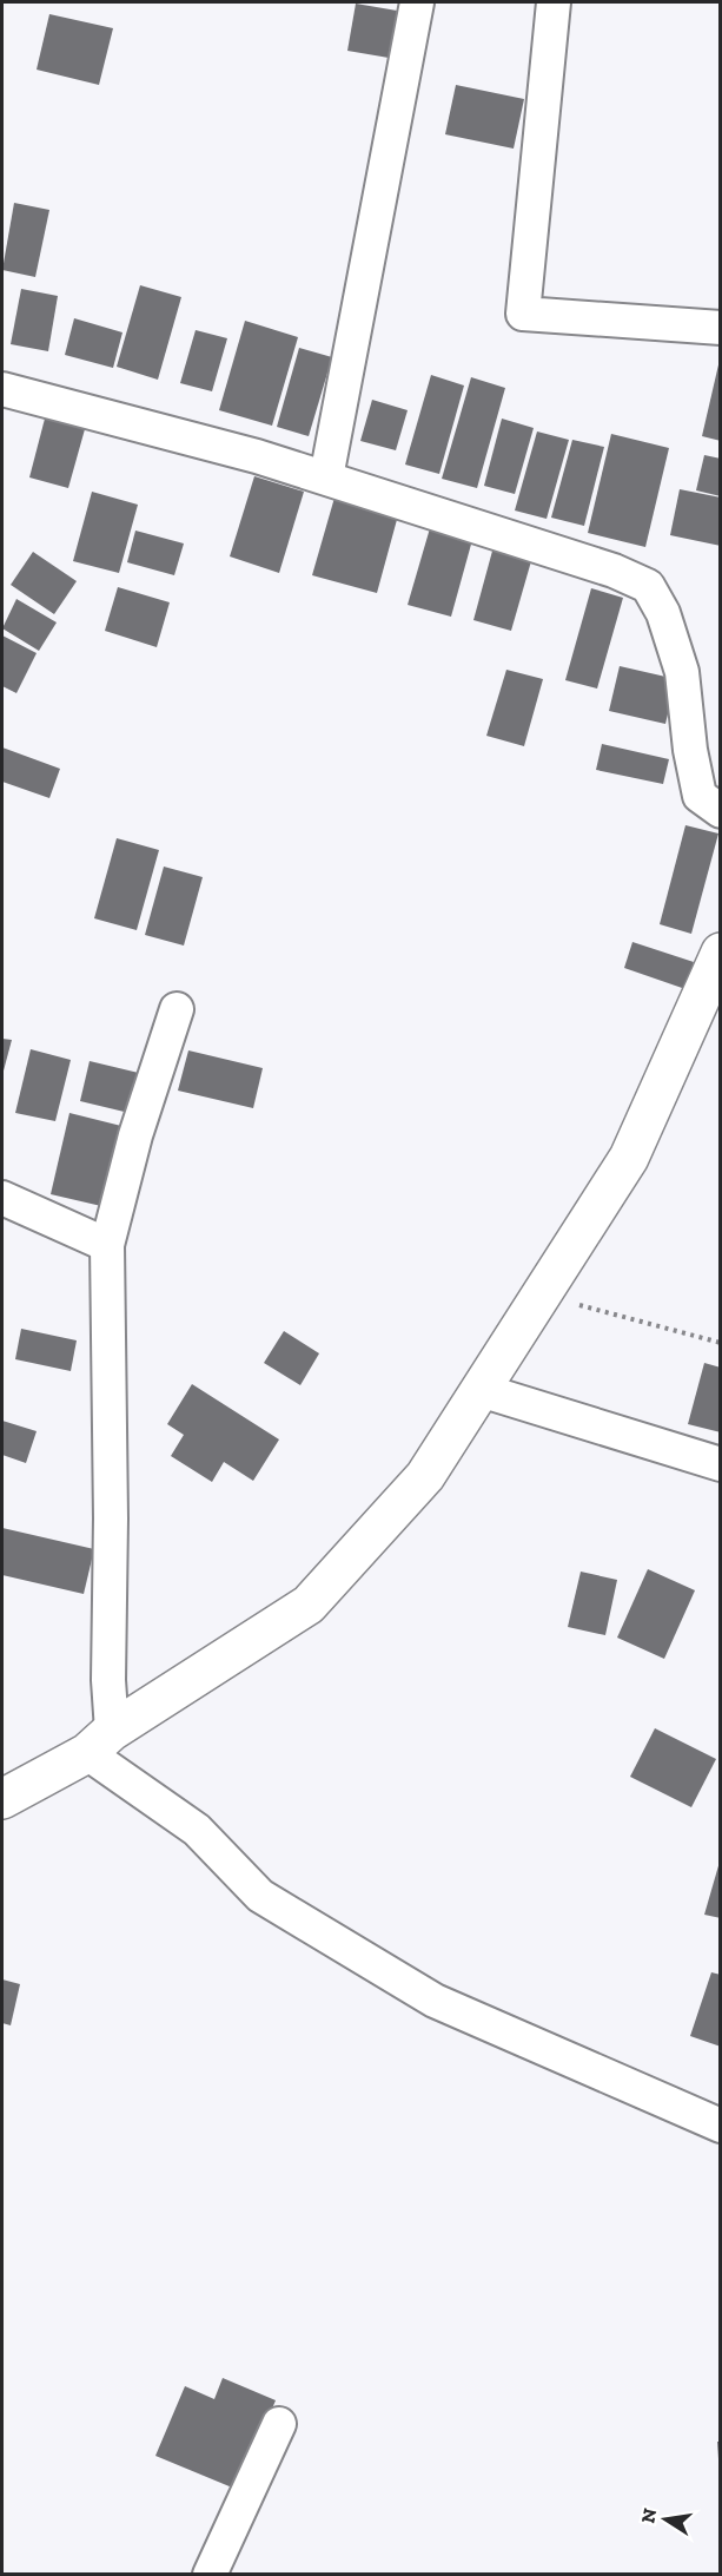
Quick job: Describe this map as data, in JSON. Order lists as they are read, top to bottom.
{
  "north": "left"
}
